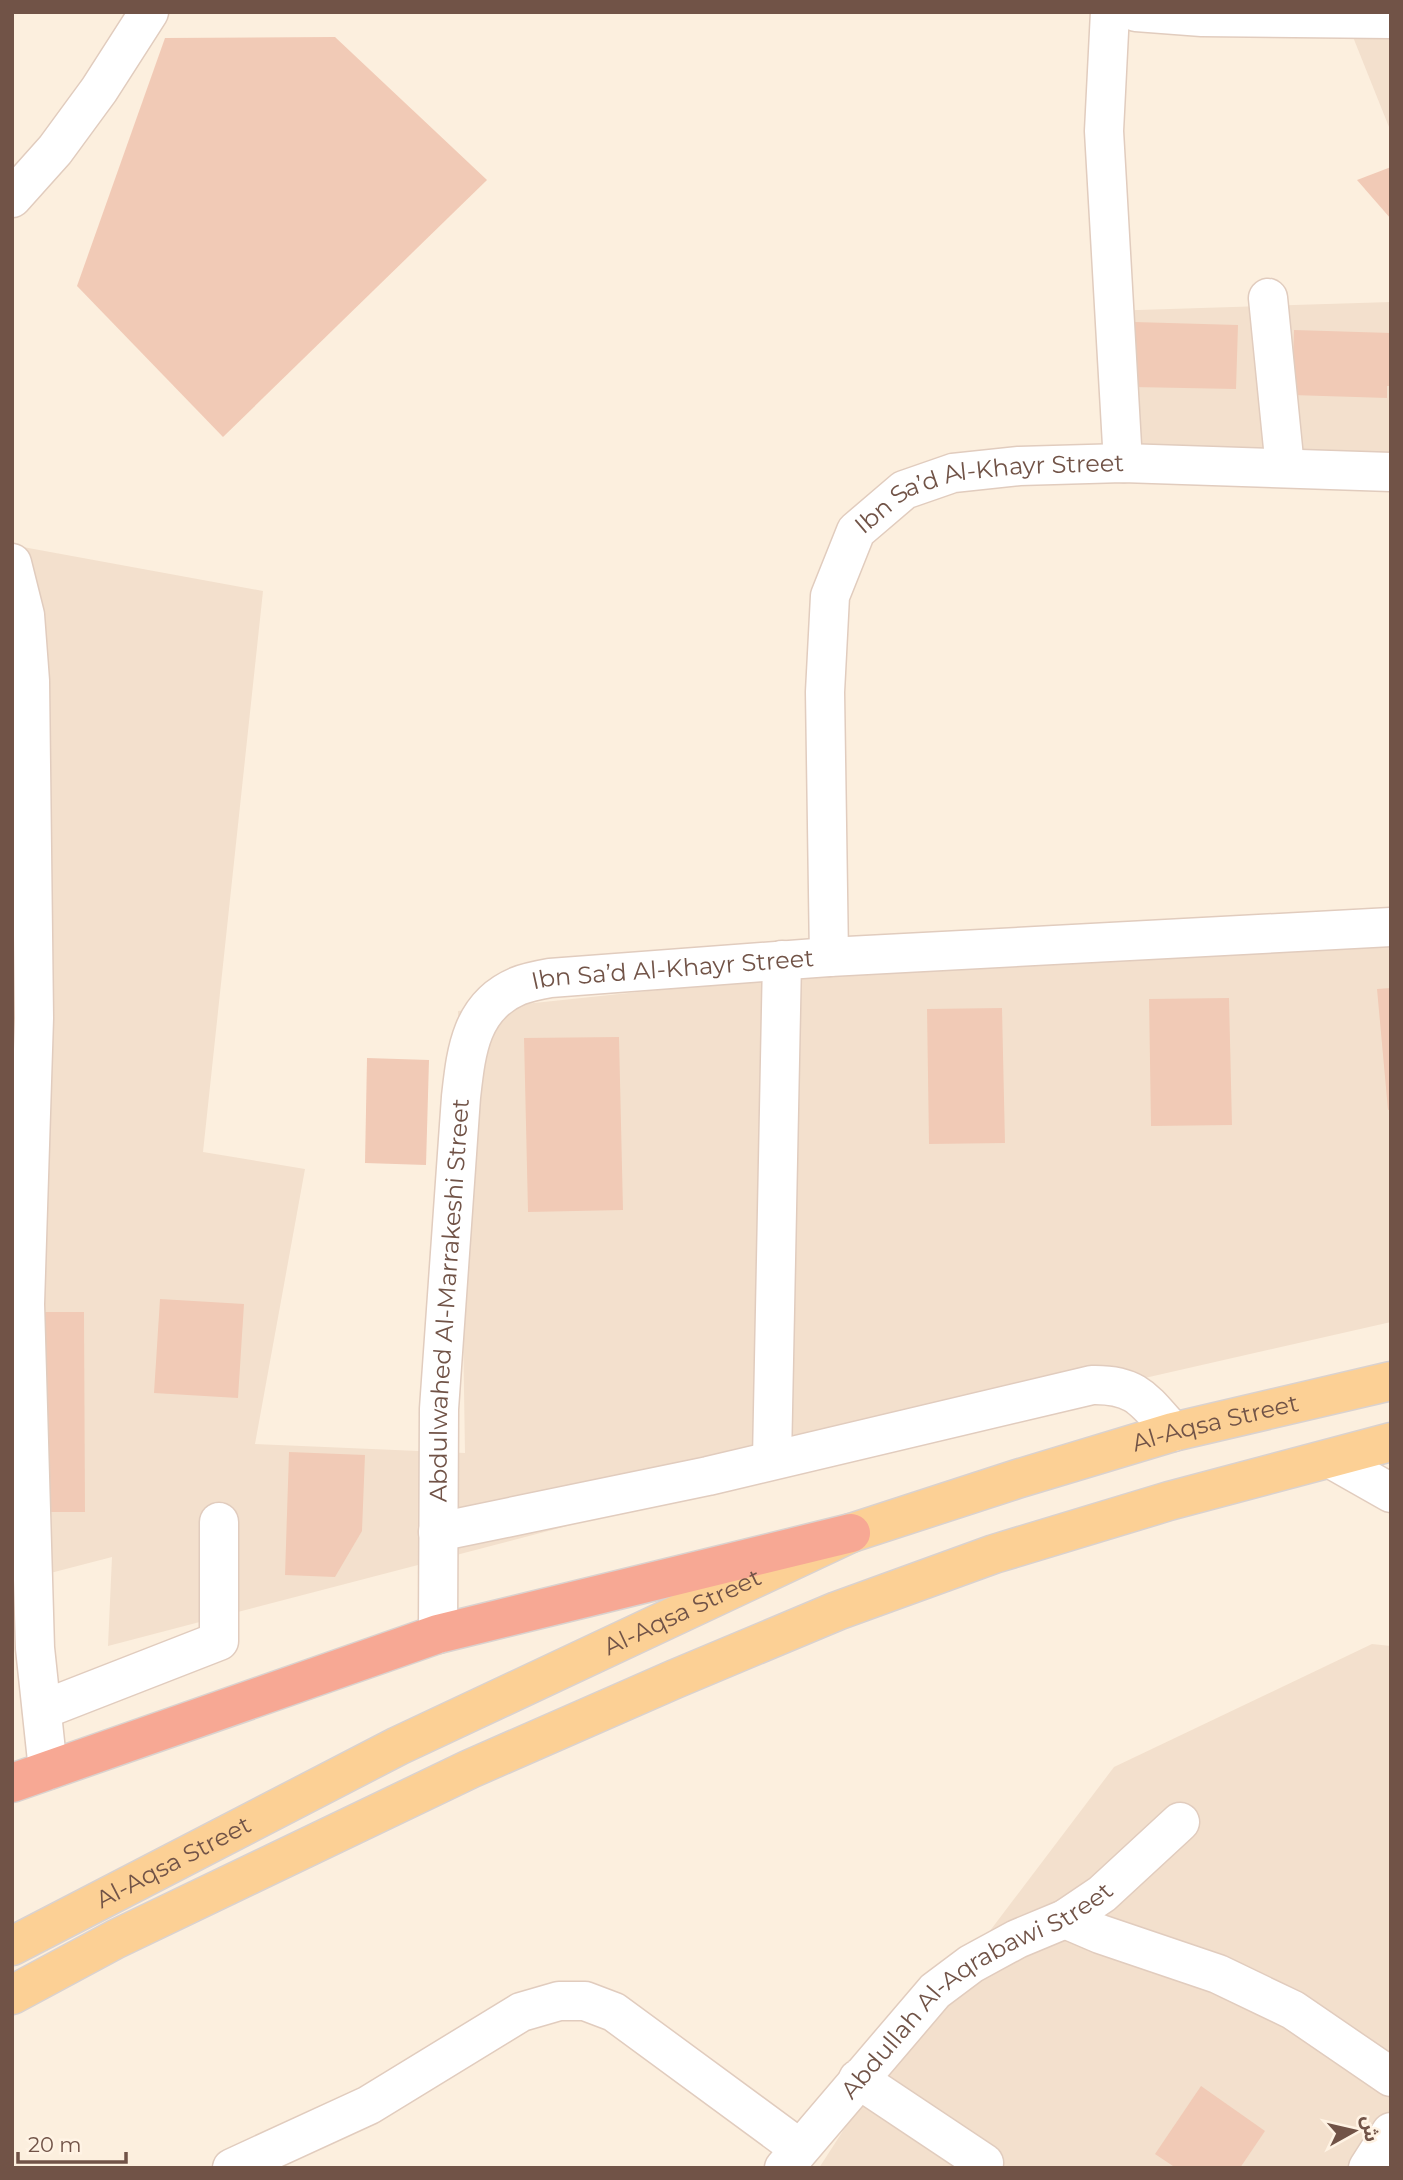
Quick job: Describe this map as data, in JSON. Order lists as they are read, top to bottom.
{
  "streets": {
    "main road": ["Al-Aqsa Street"],
    "street": ["Ibn Sa’d Al-Khayr Street", "Abdulwahed Al-Marrakeshi Street", "Abdullah Al-Aqrabawi Street"]
  },
  "crossings": [
    ["Ibn Sa’d Al-Khayr Street", "Abdulwahed Al-Marrakeshi Street"]
  ],
  "scale_bar": "20 m",
  "north": "right"
}
